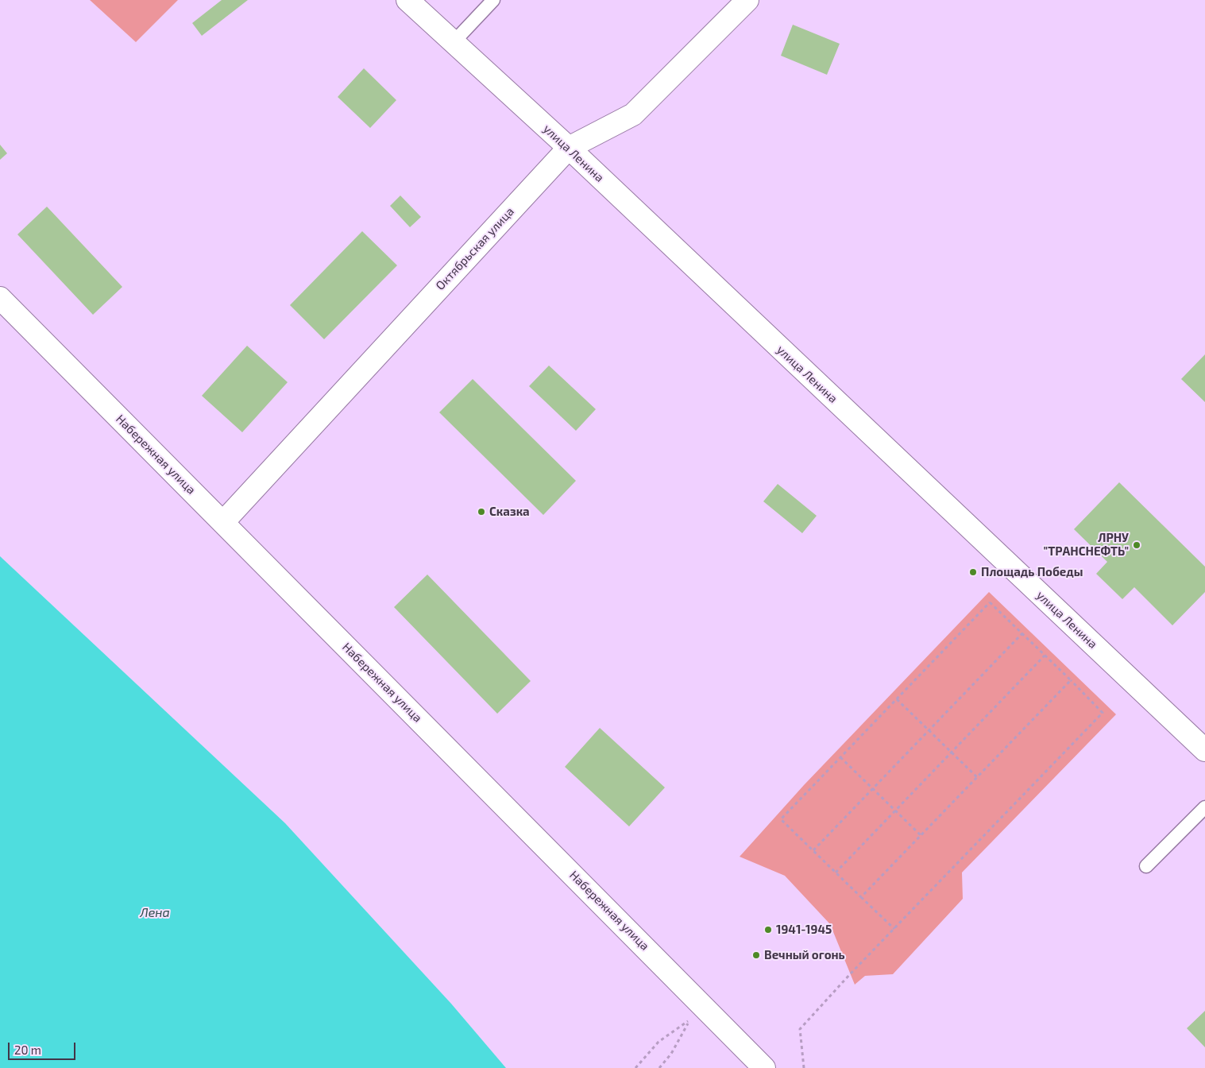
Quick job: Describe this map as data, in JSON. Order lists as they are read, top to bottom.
{
  "streets": {
    "street": ["улица Ленина", "Октябрьская улица", "Набережная улица"]
  },
  "crossings": [
    ["улица Ленина", "Октябрьская улица"],
    ["Октябрьская улица", "Набережная улица"]
  ],
  "water": ["Лена"],
  "places": [
    "Сказка",
    "ЛРНУ \"ТРАНСНЕФТЬ\"",
    "Площадь Победы",
    "1941-1945",
    "Вечный огонь"
  ],
  "scale_bar": "20 m"
}
